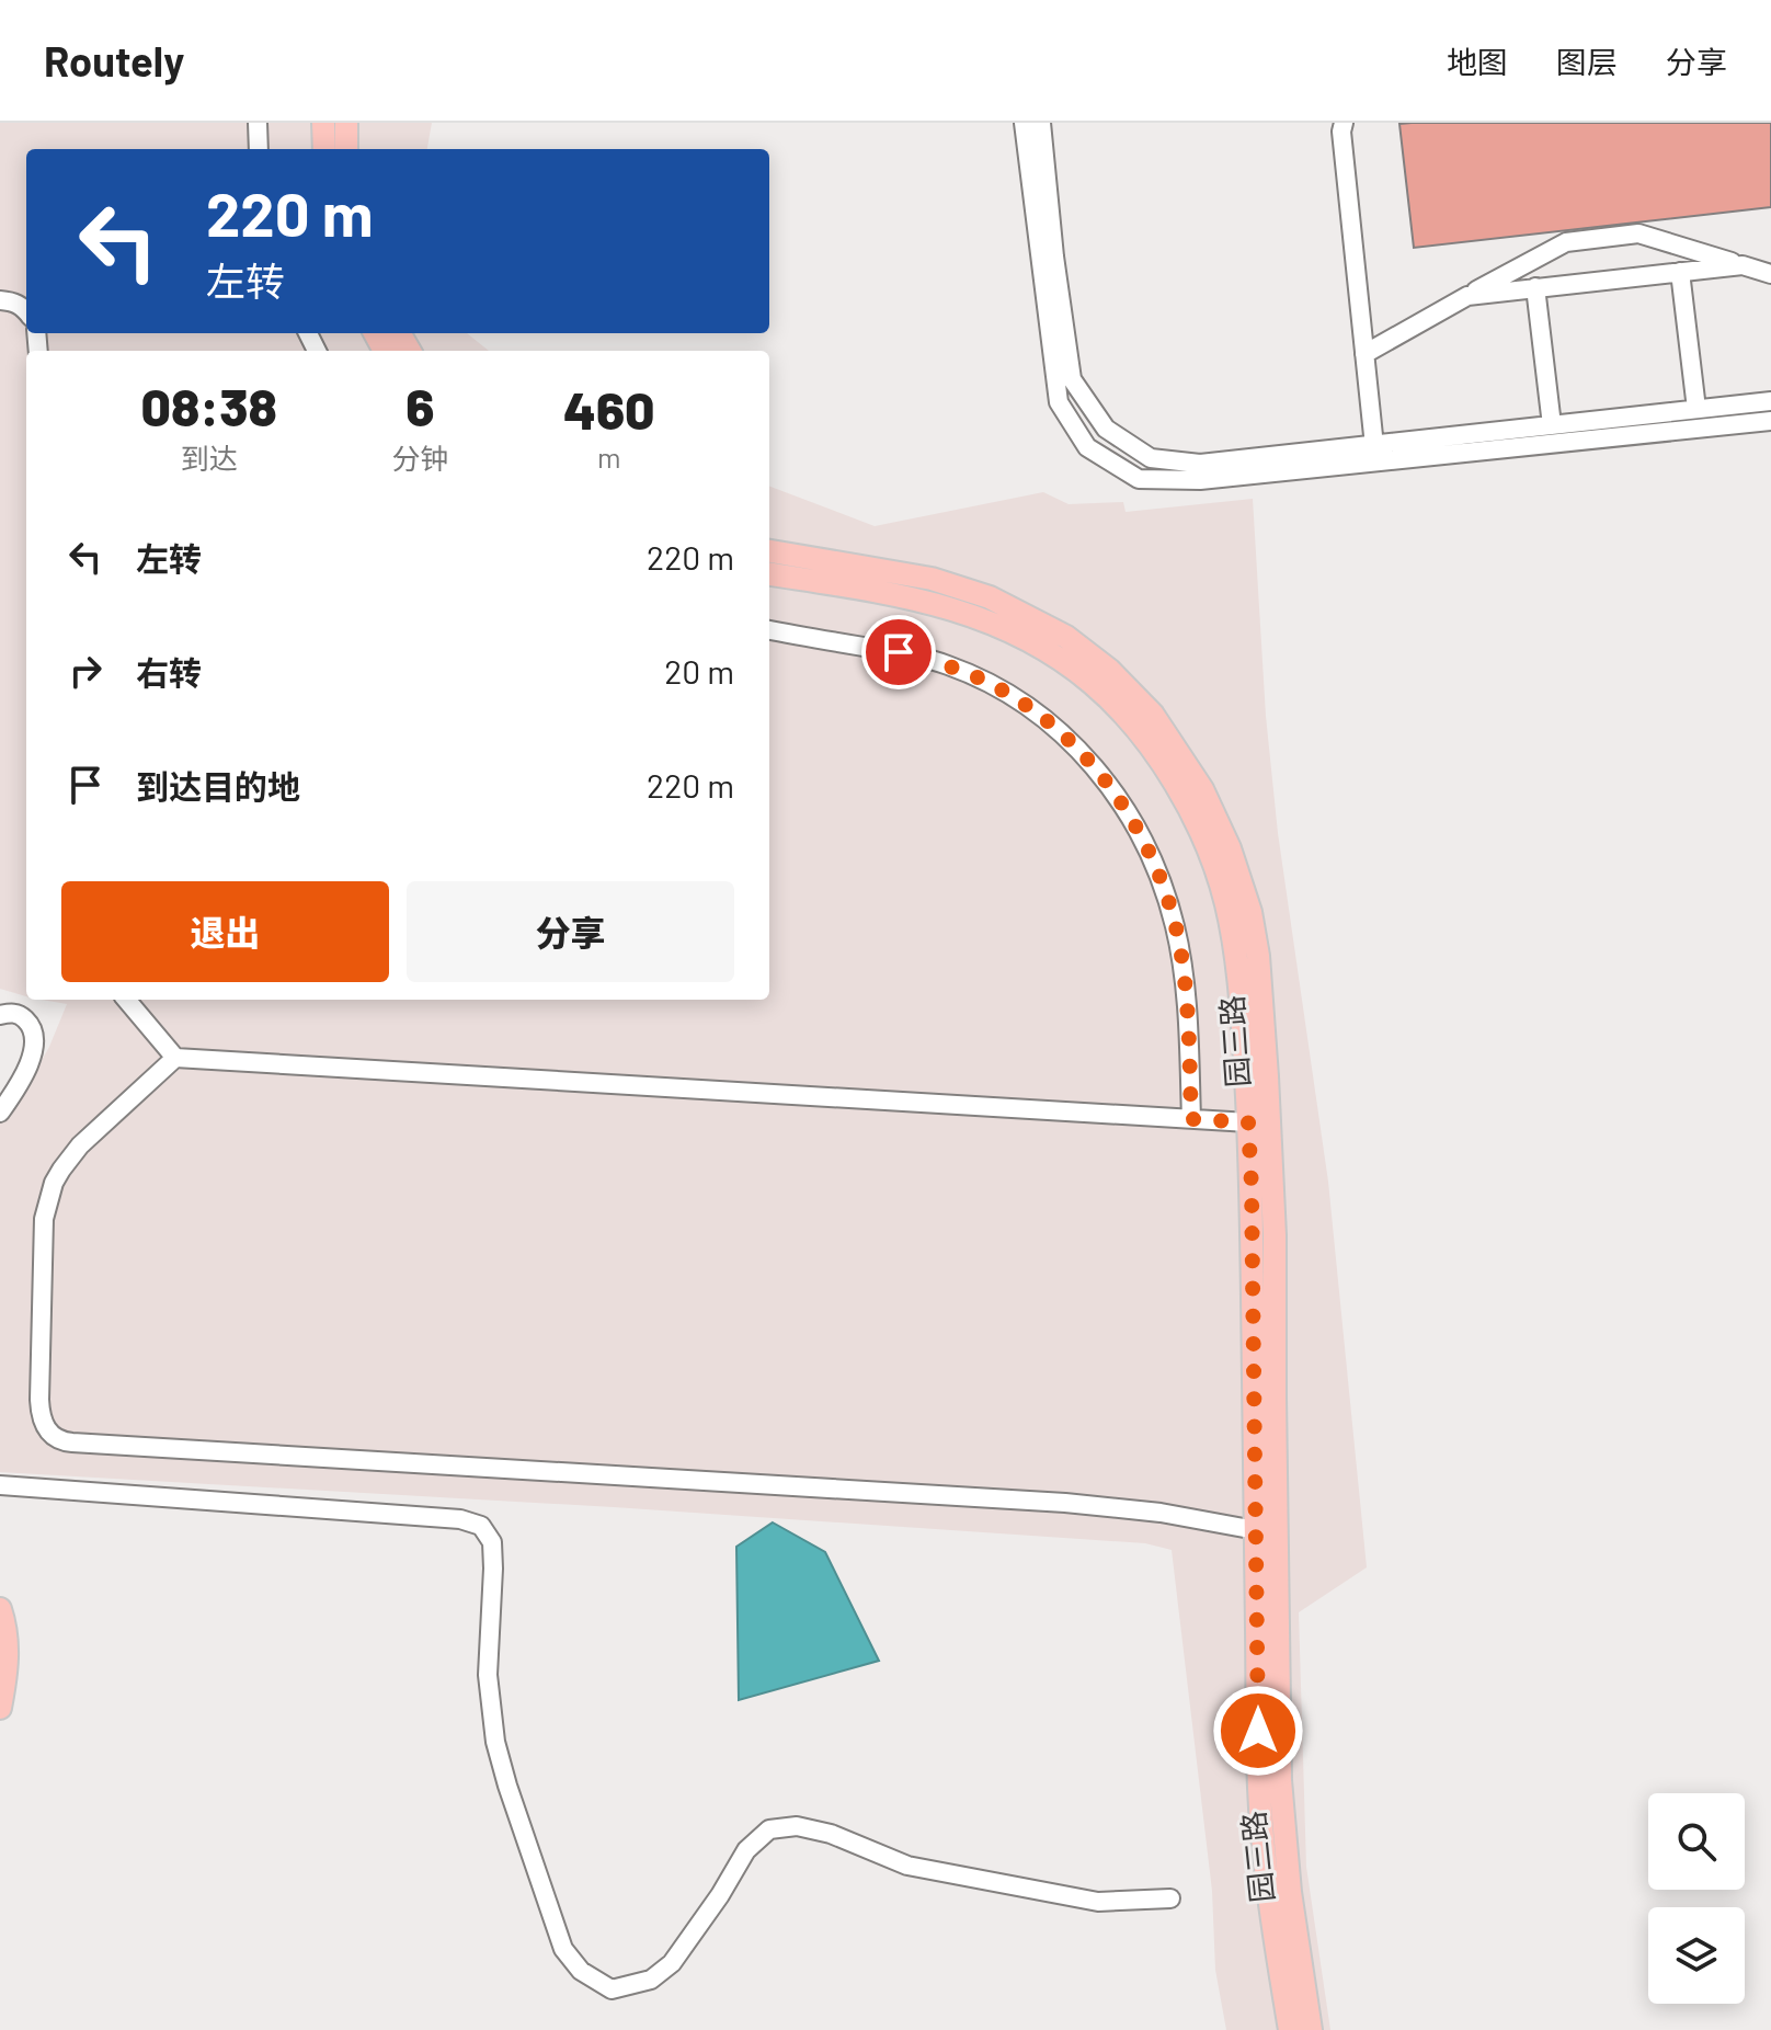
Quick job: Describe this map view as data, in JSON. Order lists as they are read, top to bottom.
{
  "streets": {
    "main road": ["园三路"]
  },
  "page": {
    "header": "Routely",
    "nav": ["地图", "图层", "分享"],
    "turn": ["220 m", "左转"],
    "eta": [
      "08:38",
      "到达",
      "6",
      "分钟",
      "460",
      "m"
    ],
    "list": [
      {
        "name": "左转",
        "value": "220 m"
      },
      {
        "name": "右转",
        "value": "20 m"
      },
      {
        "name": "到达目的地",
        "value": "220 m"
      }
    ],
    "buttons": ["退出", "分享"]
  }
}
